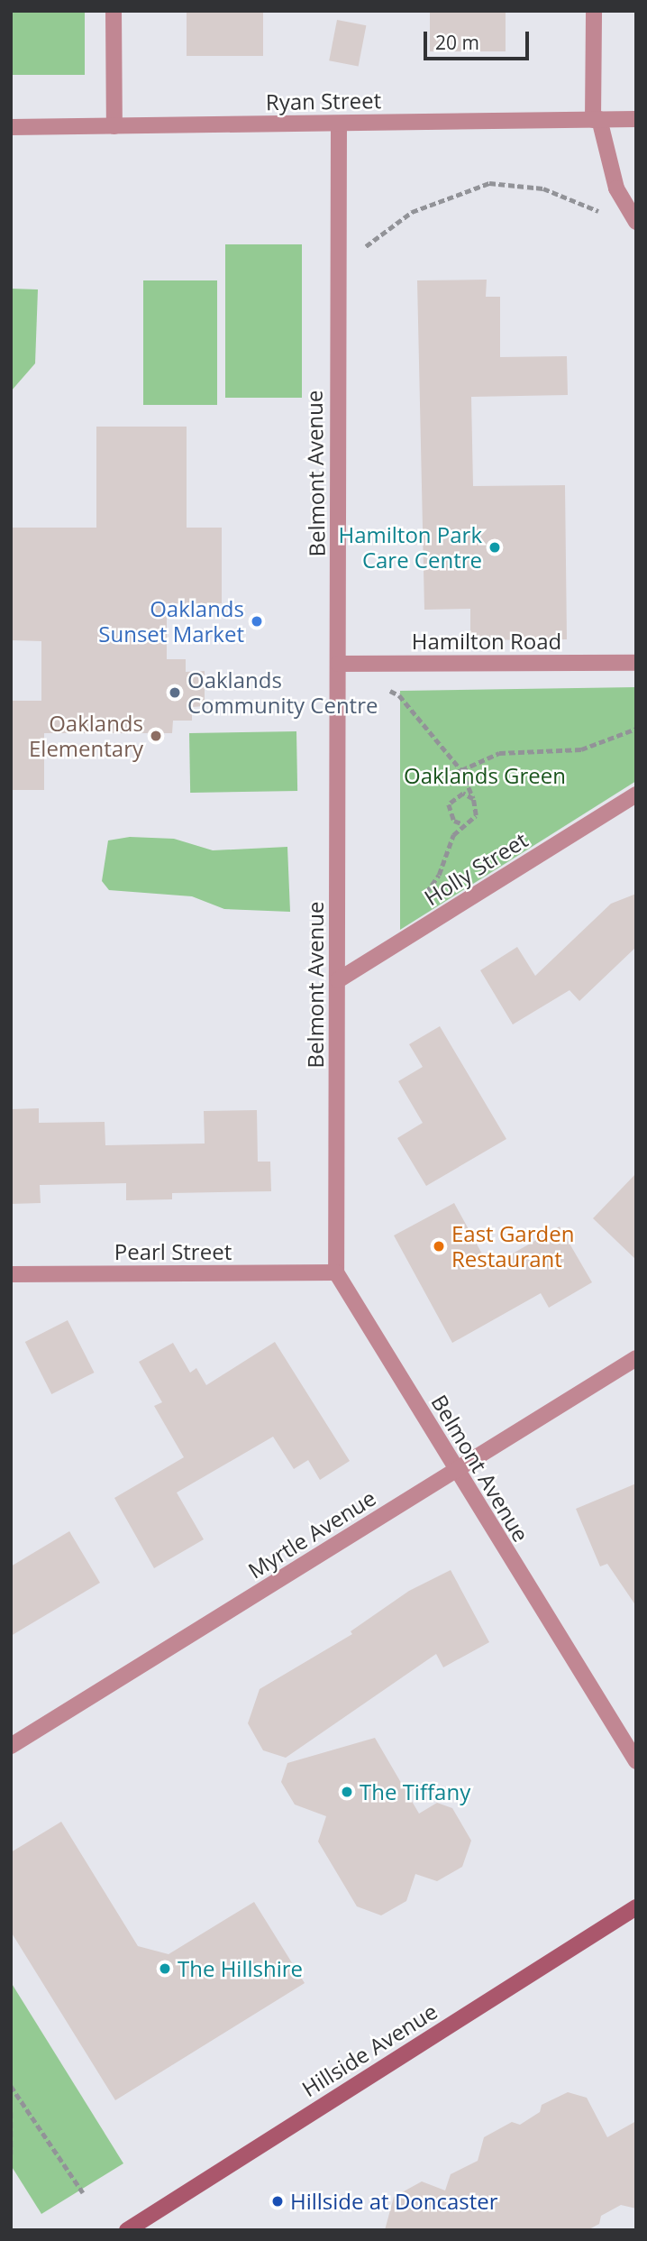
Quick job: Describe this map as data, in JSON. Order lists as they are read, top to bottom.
{
  "streets": {
    "main road": ["Hillside Avenue"],
    "street": [
      "Ryan Street",
      "Belmont Avenue",
      "Hamilton Road",
      "Holly Street",
      "Pearl Street",
      "Myrtle Avenue"
    ]
  },
  "crossings": [
    ["Ryan Street", "Belmont Avenue"],
    ["Belmont Avenue", "Hamilton Road"],
    ["Belmont Avenue", "Holly Street"],
    ["Belmont Avenue", "Pearl Street"],
    ["Belmont Avenue", "Myrtle Avenue"]
  ],
  "parks": ["Oaklands Green"],
  "places": [
    "Hamilton Park Care Centre",
    "Oaklands Sunset Market",
    "Oaklands Community Centre",
    "Oaklands Elementary",
    "East Garden Restaurant",
    "The Tiffany",
    "The Hillshire",
    "Hillside at Doncaster"
  ],
  "scale_bar": "20 m"
}
